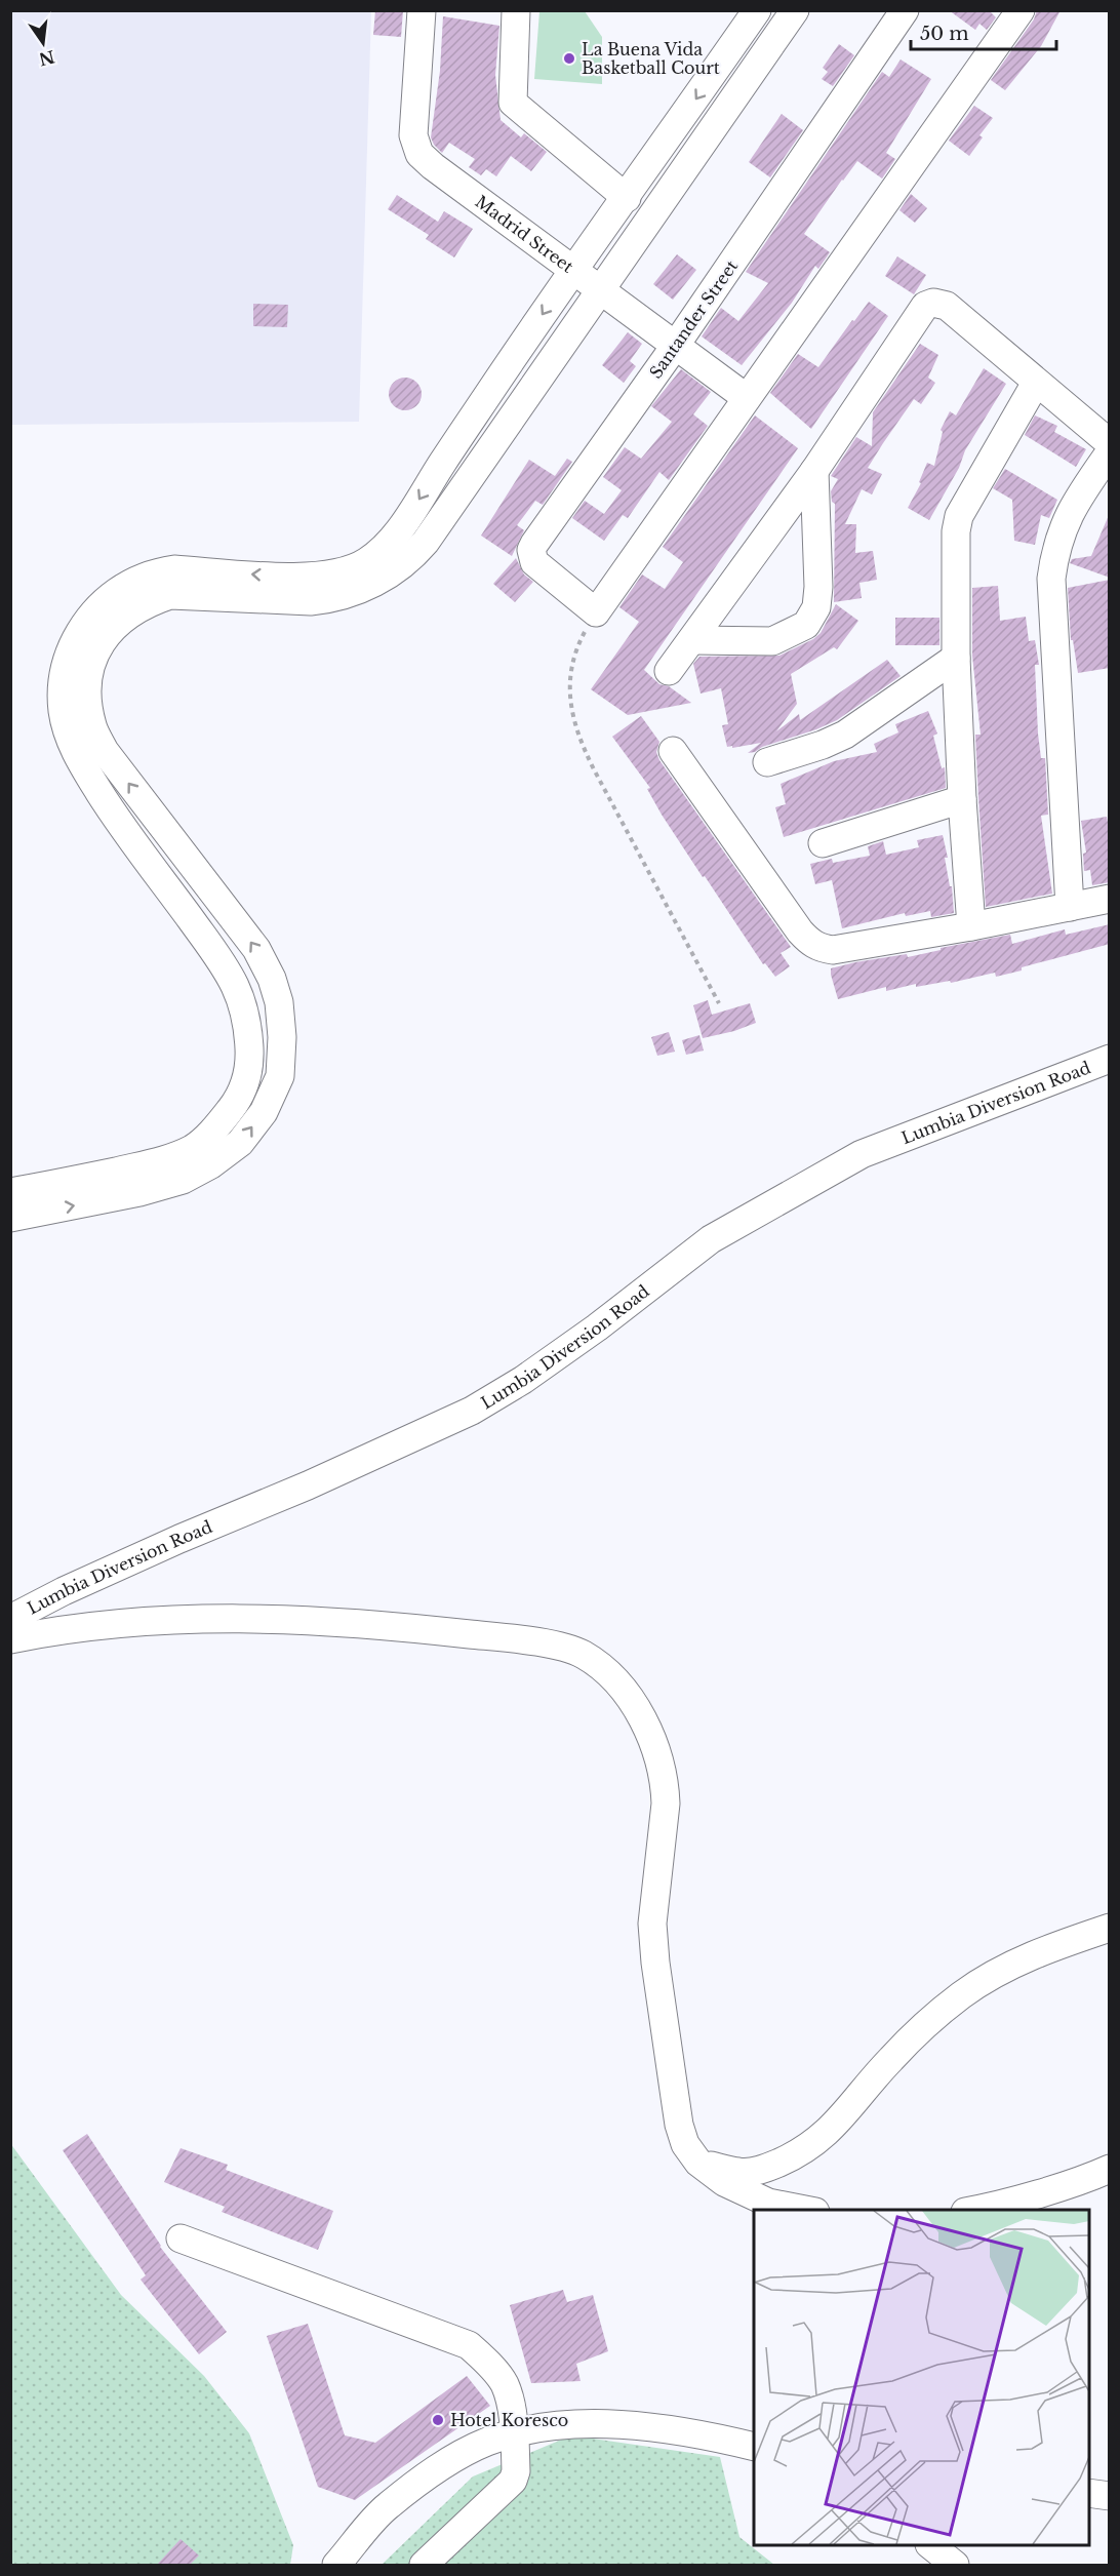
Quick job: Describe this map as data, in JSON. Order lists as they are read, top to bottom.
{
  "streets": {
    "street": ["Madrid Street", "Santander Street", "Lumbia Diversion Road"]
  },
  "crossings": [
    ["Madrid Street", "Santander Street"]
  ],
  "places": ["La Buena Vida Basketball Court", "Hotel Koresco"],
  "scale_bar": "50 m",
  "north": "bottom"
}
